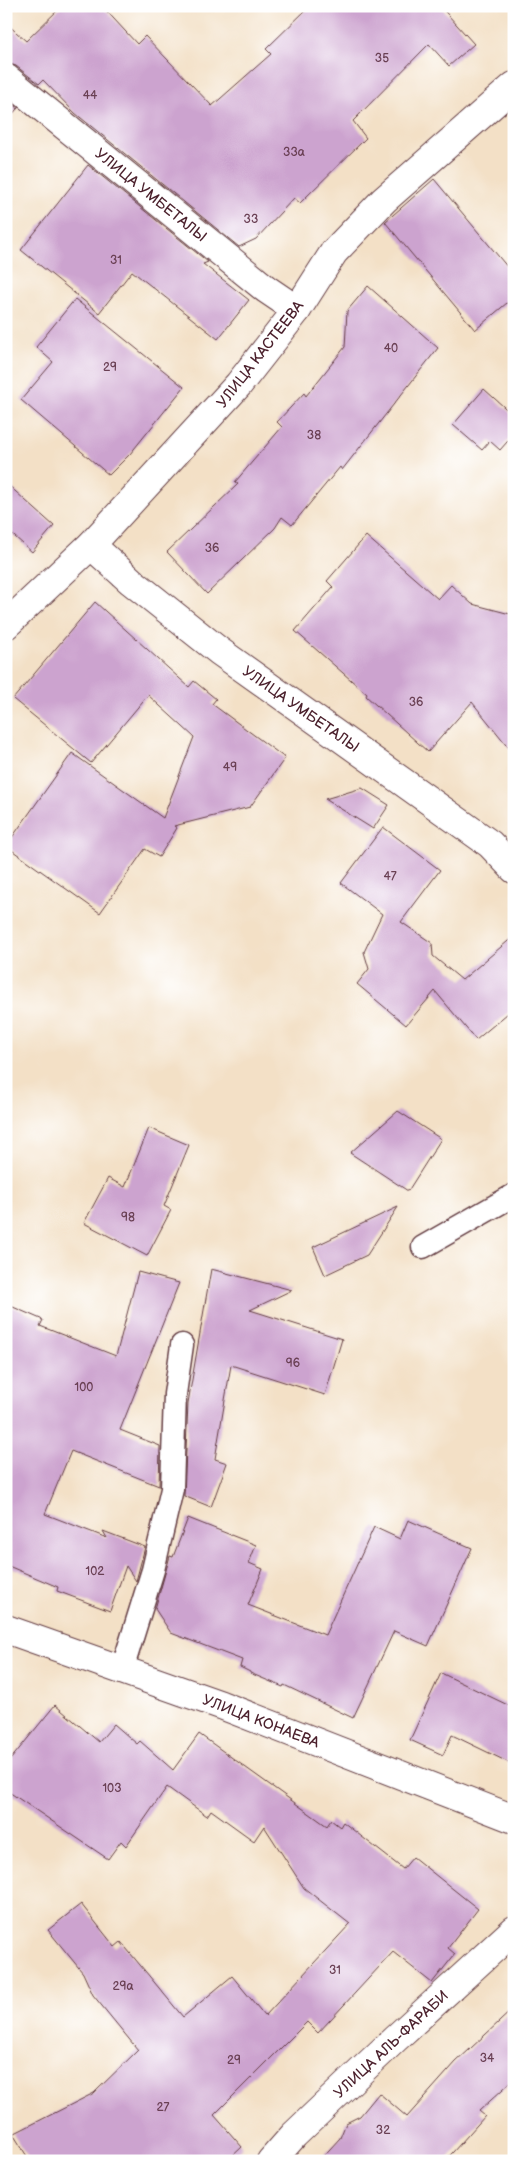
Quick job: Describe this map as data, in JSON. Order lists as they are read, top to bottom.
{
  "streets": {
    "street": [
      "УЛИЦА УМБЕТАЛЫ",
      "УЛИЦА КАСТЕЕВА",
      "УЛИЦА КОНАЕВА",
      "УЛИЦА АЛЬ-ФАРАБИ"
    ]
  },
  "crossings": [
    ["УЛИЦА УМБЕТАЛЫ", "УЛИЦА КАСТЕЕВА"]
  ],
  "house_numbers": [
    "35",
    "44",
    "33а",
    "33",
    "31",
    "40",
    "29",
    "38",
    "36",
    "36",
    "49",
    "47",
    "98",
    "96",
    "100",
    "102",
    "103",
    "31",
    "29а",
    "34",
    "29",
    "27",
    "32"
  ]
}
